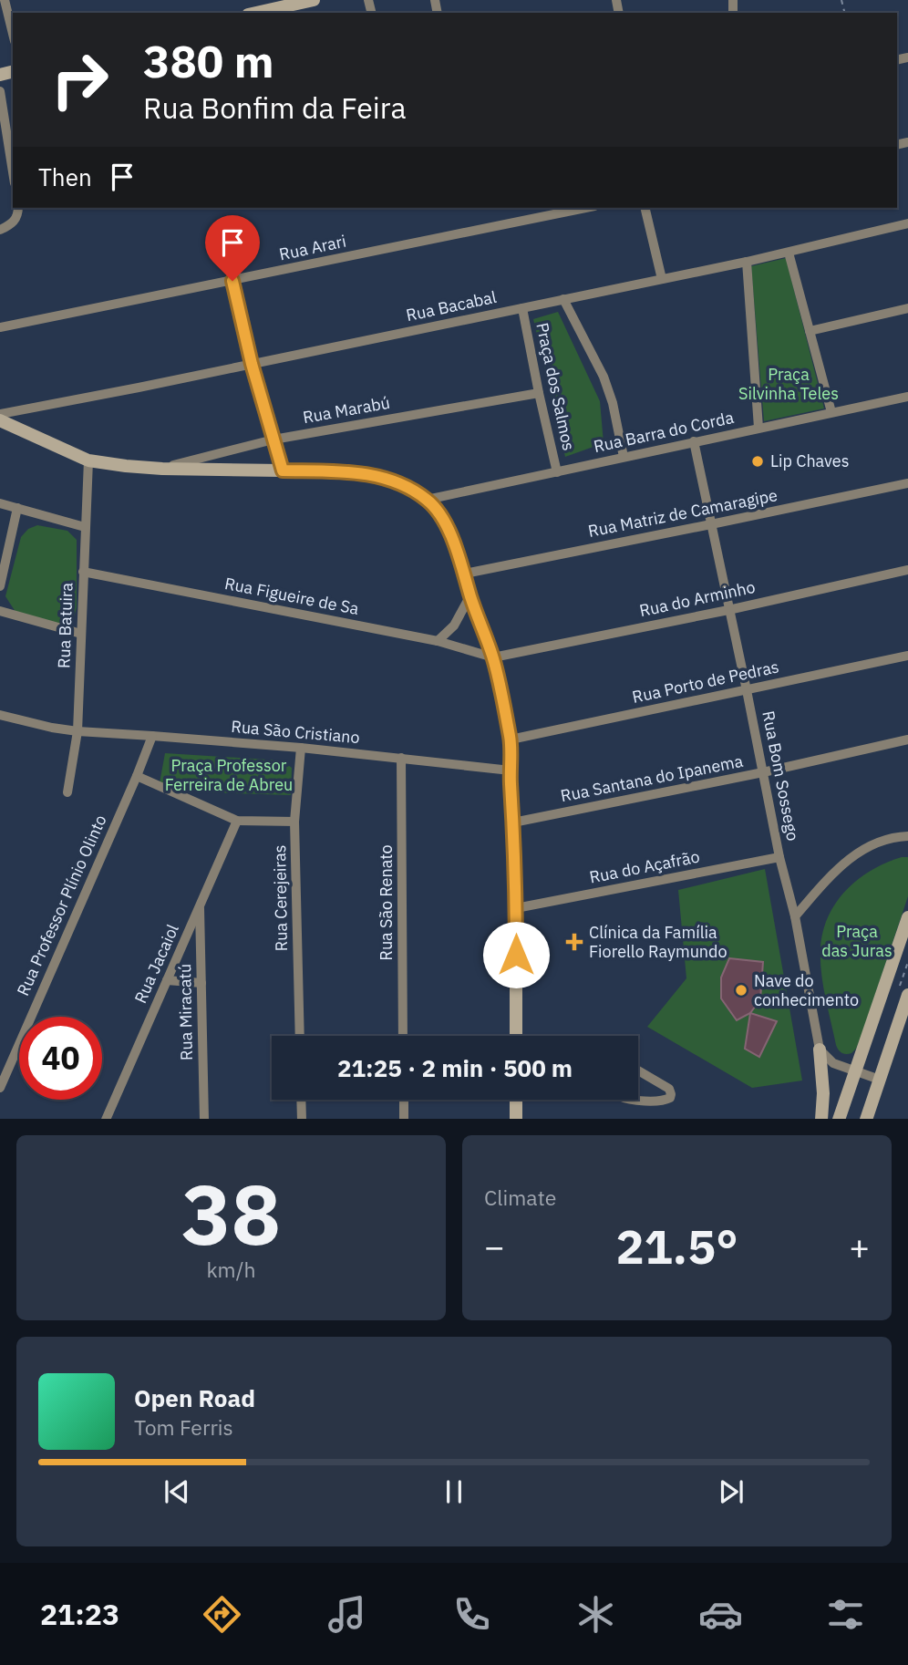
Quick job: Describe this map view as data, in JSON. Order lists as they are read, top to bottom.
{
  "streets": {
    "street": [
      "Rua Arari",
      "Rua Bacabal",
      "Praça dos Salmos",
      "Rua Marabú",
      "Rua Barra do Corda",
      "Rua Matriz de Camaragipe",
      "Rua Figueire de Sa",
      "Rua do Arminho",
      "Rua Batuira",
      "Rua Porto de Pedras",
      "Rua São Cristiano",
      "Rua Bom Sossego",
      "Rua Santana do Ipanema",
      "Rua do Açafrão",
      "Rua Cerejeiras",
      "Rua São Renato",
      "Rua Professor Plínio Olinto",
      "Rua Jacaiol",
      "Rua Miracatú"
    ]
  },
  "crossings": [
    ["Rua Bacabal", "Praça dos Salmos"],
    ["Praça dos Salmos", "Rua Marabú"],
    ["Praça dos Salmos", "Rua Barra do Corda"],
    ["Rua Barra do Corda", "Rua Bom Sossego"],
    ["Rua Matriz de Camaragipe", "Rua Bom Sossego"],
    ["Rua Figueire de Sa", "Rua do Arminho"],
    ["Rua Figueire de Sa", "Rua Batuira"],
    ["Rua do Arminho", "Rua Bom Sossego"],
    ["Rua Batuira", "Rua São Cristiano"],
    ["Rua Porto de Pedras", "Rua Bom Sossego"],
    ["Rua São Cristiano", "Rua Cerejeiras"],
    ["Rua São Cristiano", "Rua São Renato"],
    ["Rua São Cristiano", "Rua Professor Plínio Olinto"],
    ["Rua Bom Sossego", "Rua Santana do Ipanema"],
    ["Rua Bom Sossego", "Rua do Açafrão"],
    ["Rua Jacaiol", "Rua Miracatú"]
  ],
  "parks": ["Praça Silvinha Teles", "Praça Professor Ferreira de Abreu", "Praça das Juras"],
  "places": {
    "other": ["Lip Chaves", "Nave do conhecimento"],
    "health": ["Clínica da Família Fiorello Raymundo"]
  },
  "page": {
    "turn": ["380 m", "Rua Bonfim da Feira"],
    "then": "Then",
    "limit": "40",
    "trip": "21:25 · 2 min · 500 m",
    "tile": [
      ["38", "km/h"],
      "Climate"
    ],
    "heat": ["−", "21.5°", "+"],
    "song": ["Open Road", "Tom Ferris"],
    "tabs": "21:23"
  }
}
